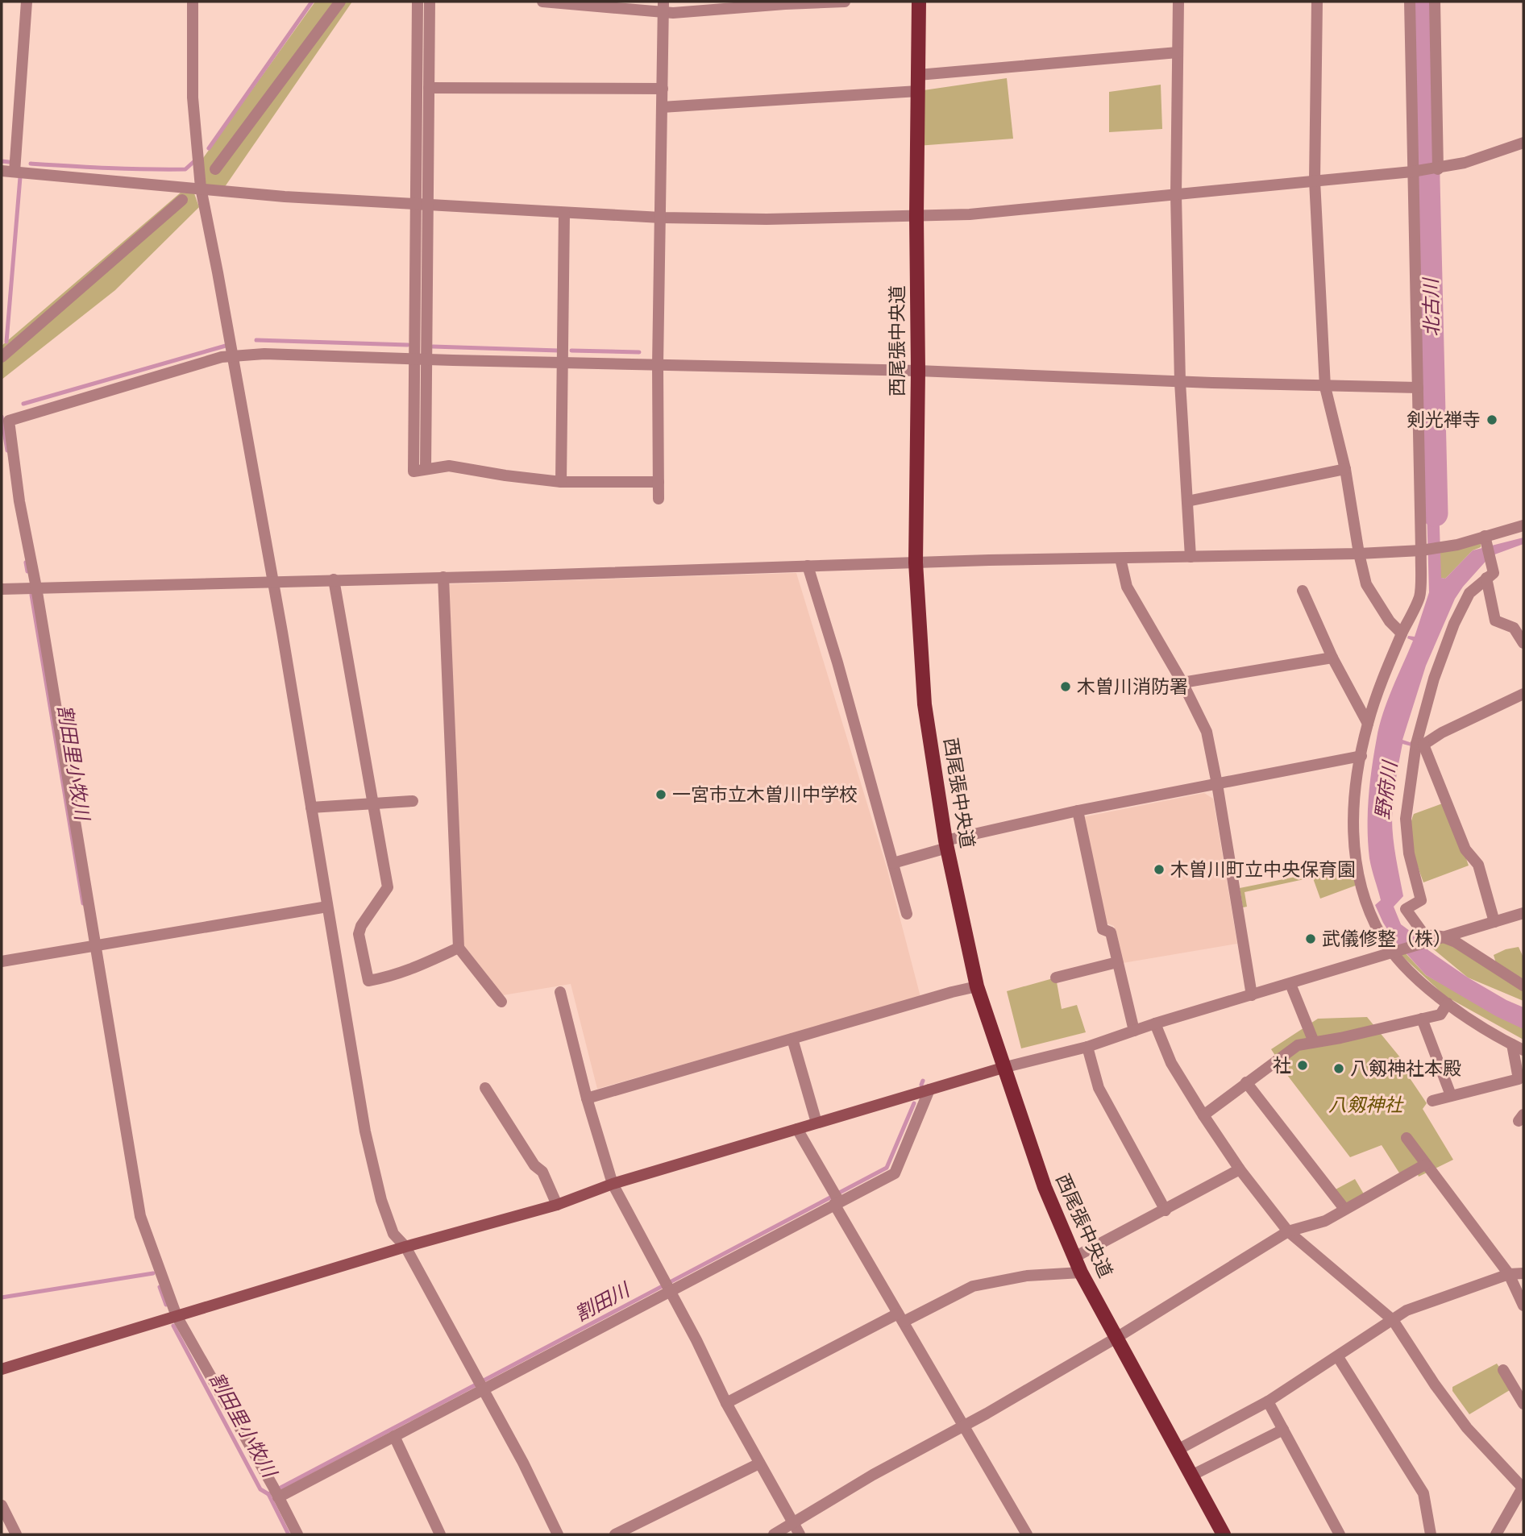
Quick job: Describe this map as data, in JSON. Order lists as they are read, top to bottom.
{
  "streets": {
    "main road": ["西尾張中央道"]
  },
  "water": [
    "北古川",
    "割田里小牧川",
    "野府川",
    "割田川"
  ],
  "parks": ["八剱神社"],
  "places": [
    "剣光禅寺",
    "木曽川消防署",
    "一宮市立木曽川中学校",
    "木曽川町立中央保育園",
    "武儀修整（株）",
    "社",
    "八剱神社本殿"
  ]
}
